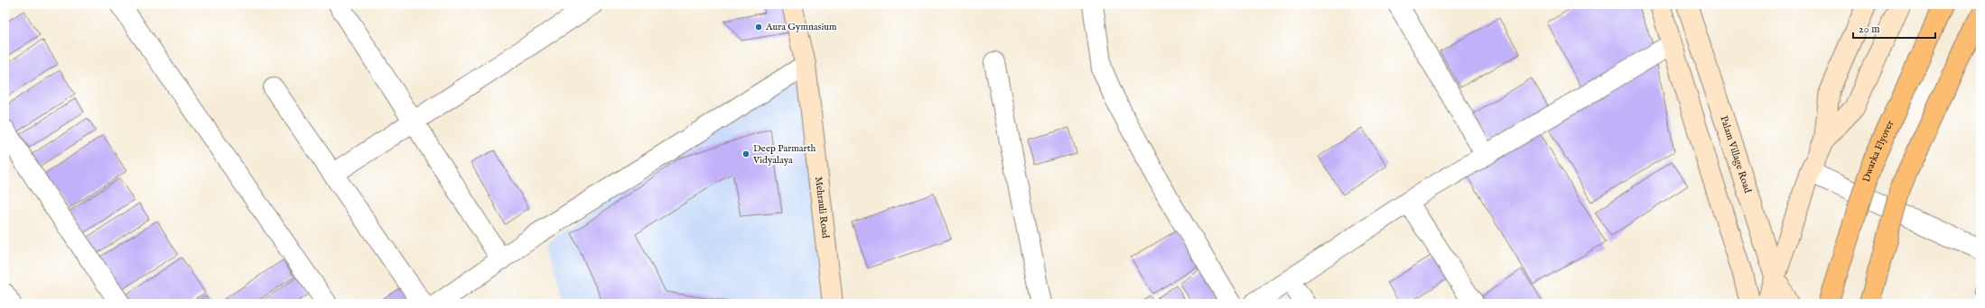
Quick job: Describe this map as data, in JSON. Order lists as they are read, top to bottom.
{
  "streets": {
    "main road": ["Dwarka Flyover"],
    "street": ["Palam Village Road", "Mehrauli Road"]
  },
  "places": ["Aura Gymnasium", "Deep Parmarth Vidyalaya"],
  "scale_bar": "20 m"
}
